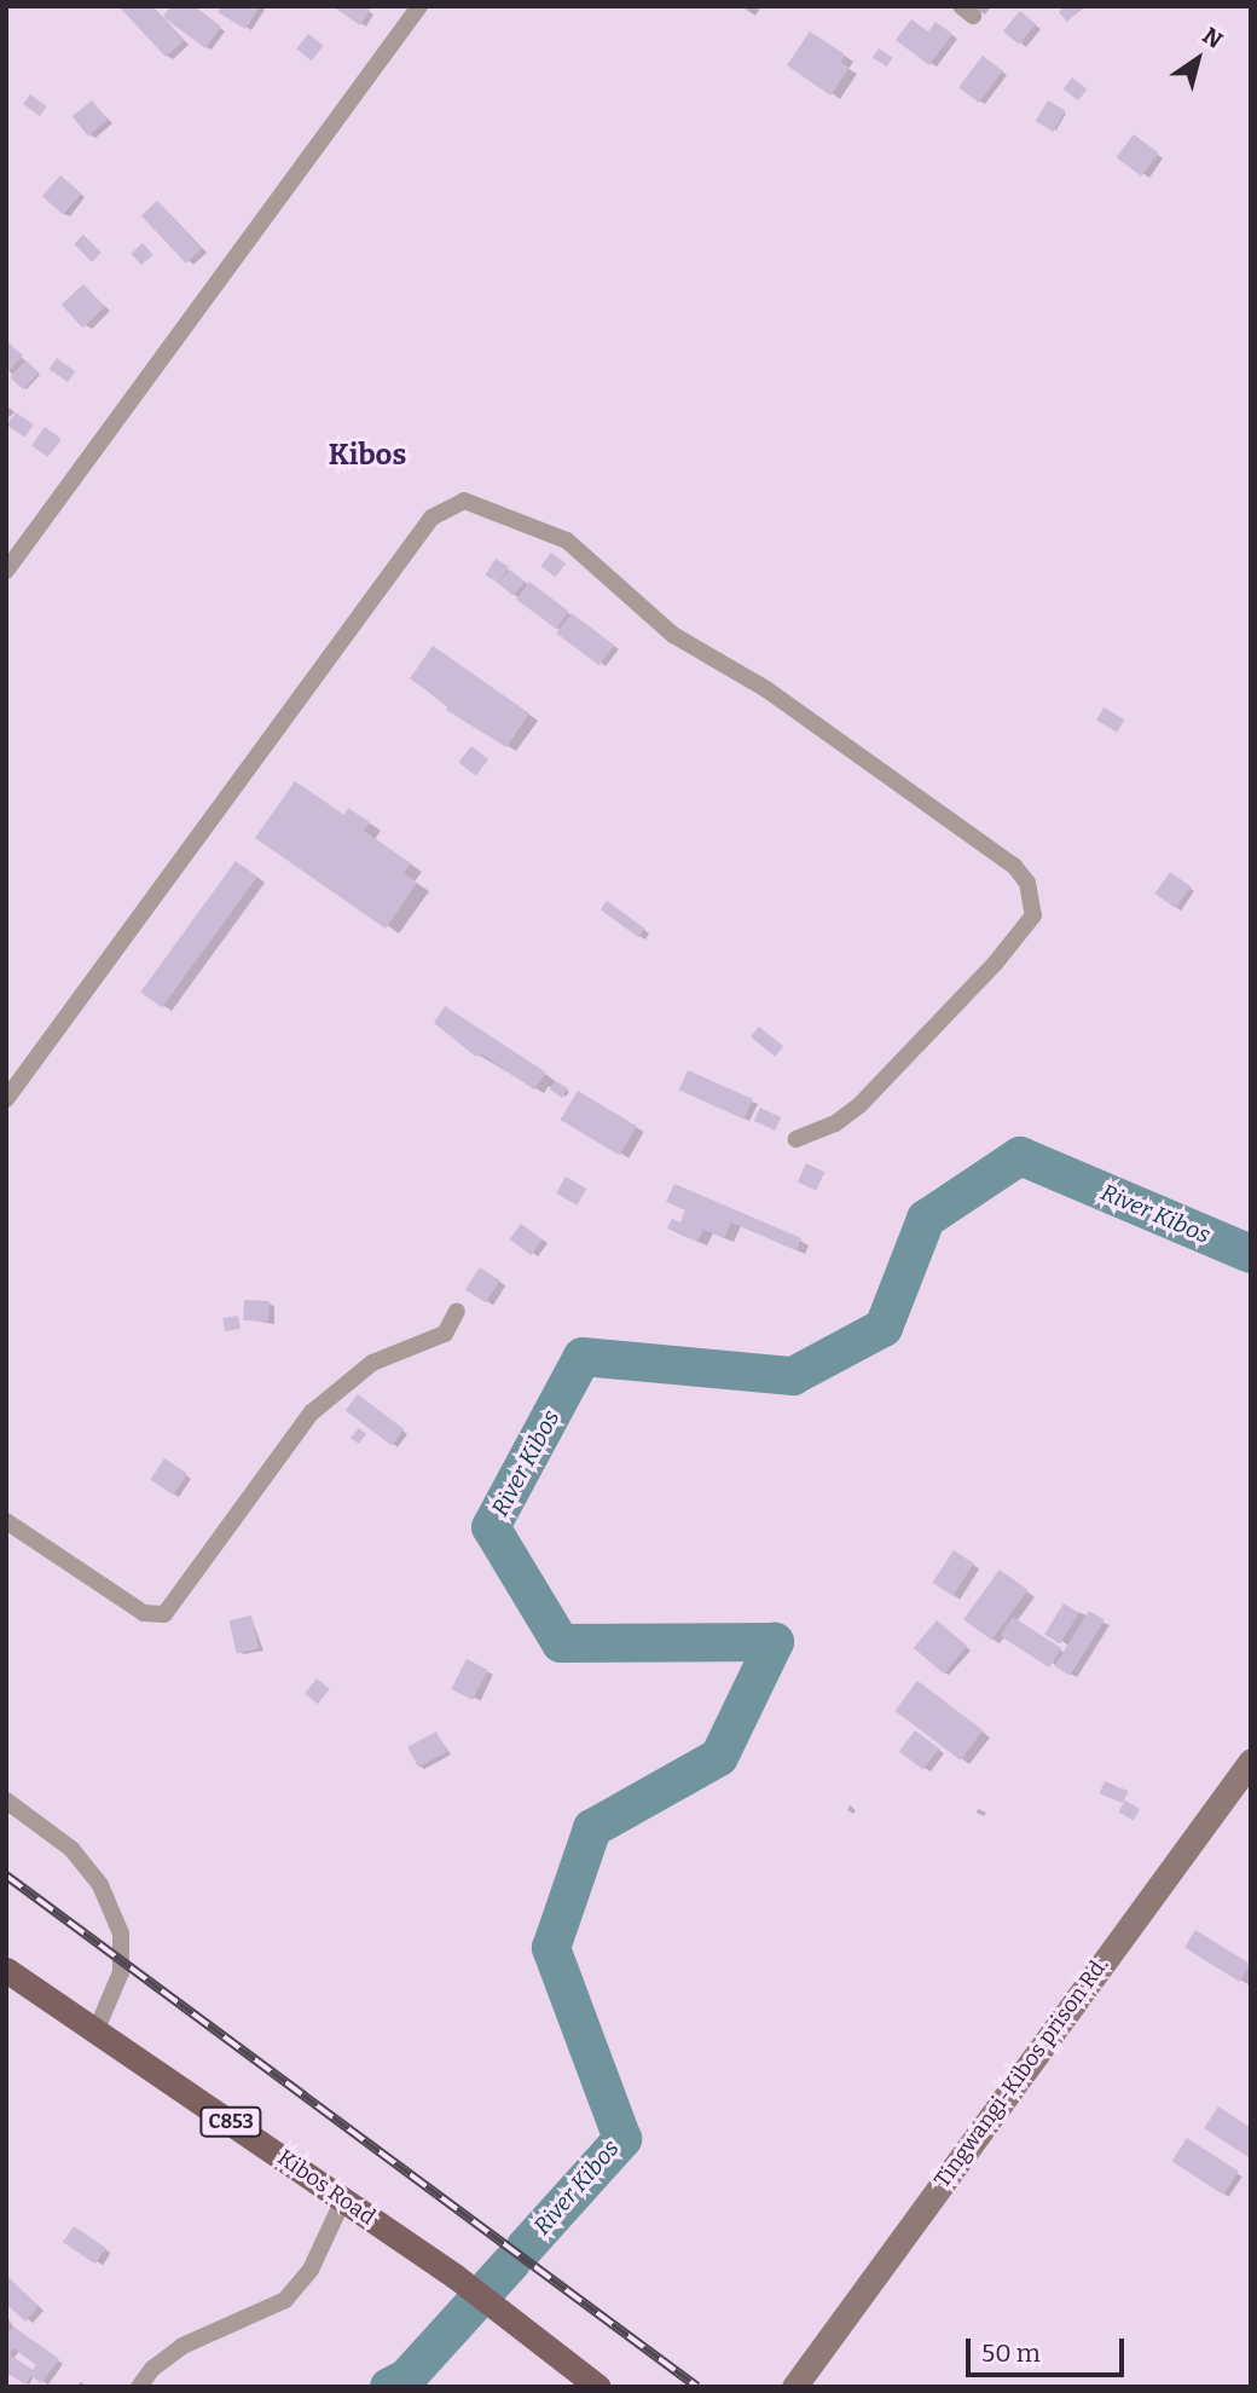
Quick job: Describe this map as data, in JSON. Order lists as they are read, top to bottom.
{
  "streets": {
    "main road": ["C853", "Kibos Road"],
    "street": ["Tingwangi-Kibos prison Rd."]
  },
  "districts": ["Kibos"],
  "water": ["River Kibos"],
  "scale_bar": "50 m",
  "north": "top right"
}
